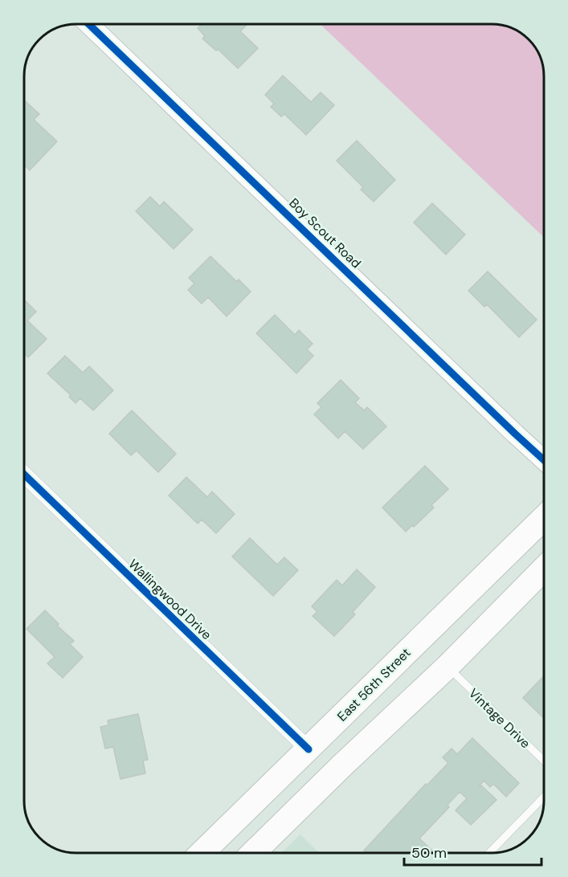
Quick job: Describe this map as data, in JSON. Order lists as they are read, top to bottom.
{
  "streets": {
    "main road": ["East 56th Street"],
    "street": ["Boy Scout Road", "Wallingwood Drive"],
    "lane": ["Vintage Drive"]
  },
  "crossings": [
    ["Wallingwood Drive", "East 56th Street"]
  ],
  "scale_bar": "50 m"
}
